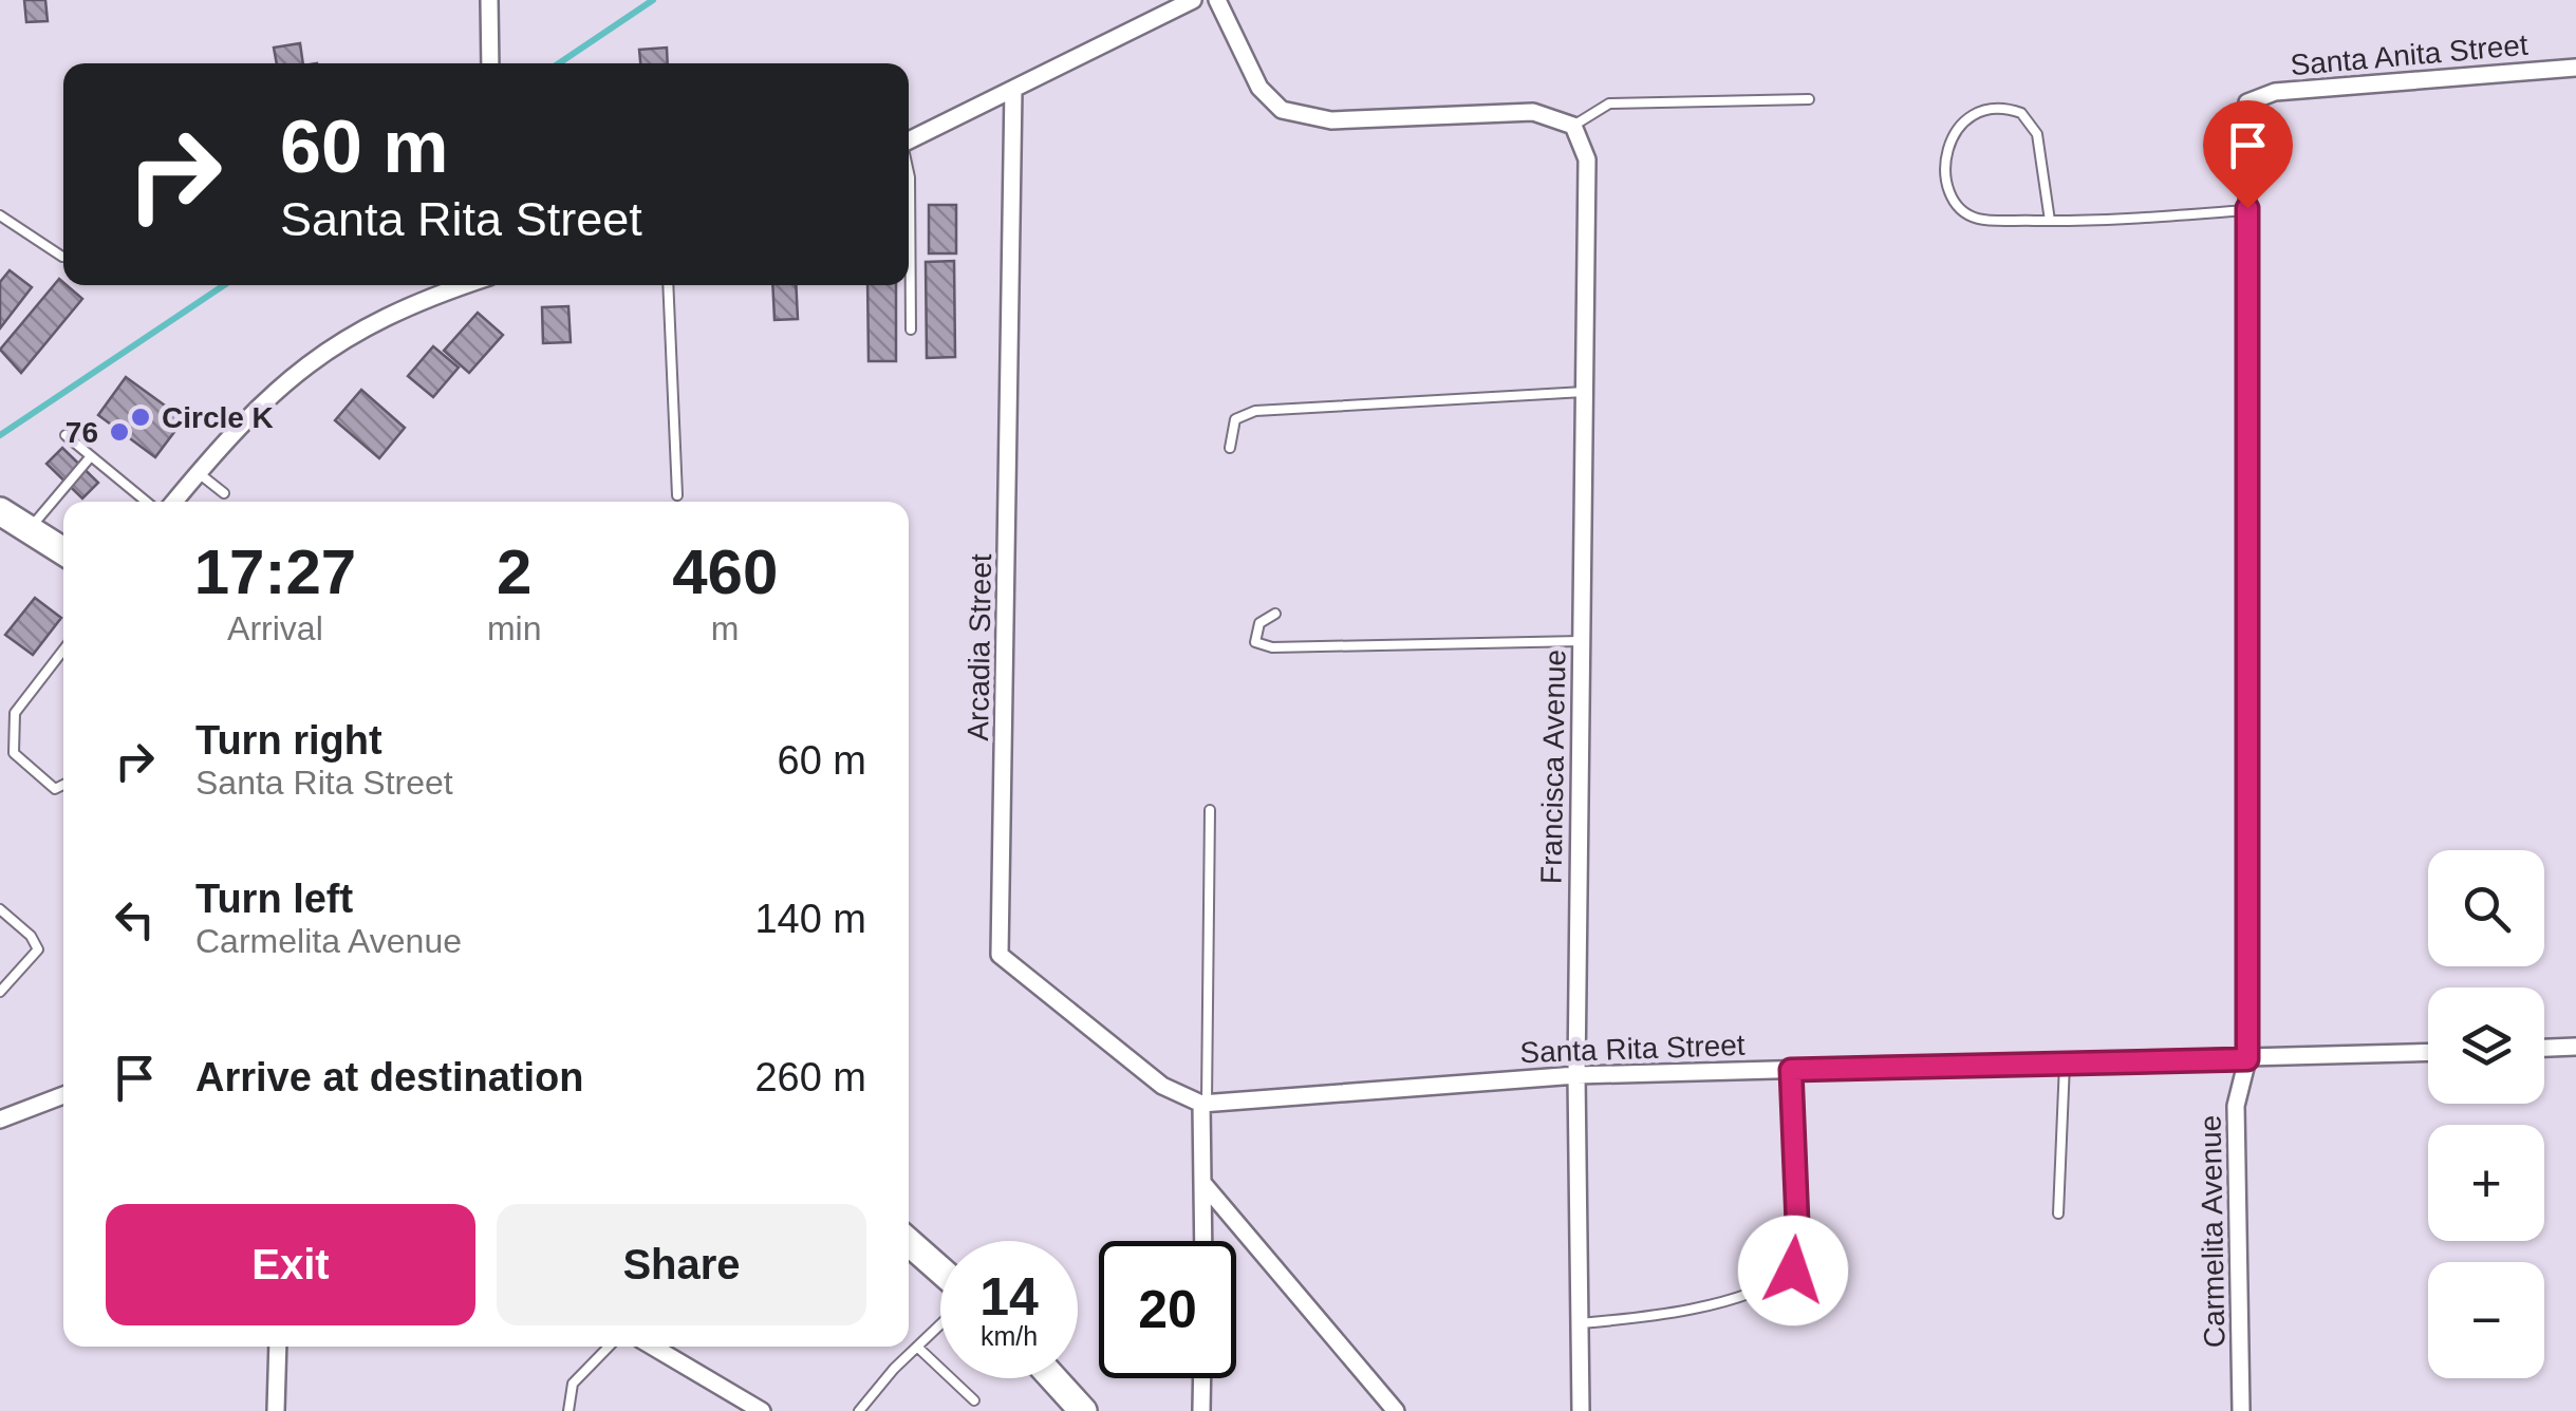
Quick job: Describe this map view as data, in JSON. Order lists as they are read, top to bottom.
{
  "streets": {
    "street": [
      "Santa Anita Street",
      "Arcadia Street",
      "Francisca Avenue",
      "Santa Rita Street",
      "Carmelita Avenue"
    ]
  },
  "crossings": [
    ["Santa Anita Street", "Carmelita Avenue"],
    ["Arcadia Street", "Santa Rita Street"],
    ["Francisca Avenue", "Santa Rita Street"],
    ["Santa Rita Street", "Carmelita Avenue"]
  ],
  "places": ["Circle K", "76"],
  "page": {
    "turn": ["60 m", "Santa Rita Street"],
    "eta": [
      "17:27",
      "Arrival",
      "2",
      "min",
      "460",
      "m"
    ],
    "list": [
      {
        "name": "Turn right",
        "note": "Santa Rita Street",
        "value": "60 m"
      },
      {
        "name": "Turn left",
        "note": "Carmelita Avenue",
        "value": "140 m"
      },
      {
        "name": "Arrive at destination",
        "value": "260 m"
      }
    ],
    "map_buttons": ["+", "−"],
    "buttons": ["Exit", "Share"],
    "speed": "14 km/h",
    "limit": "20"
  }
}
